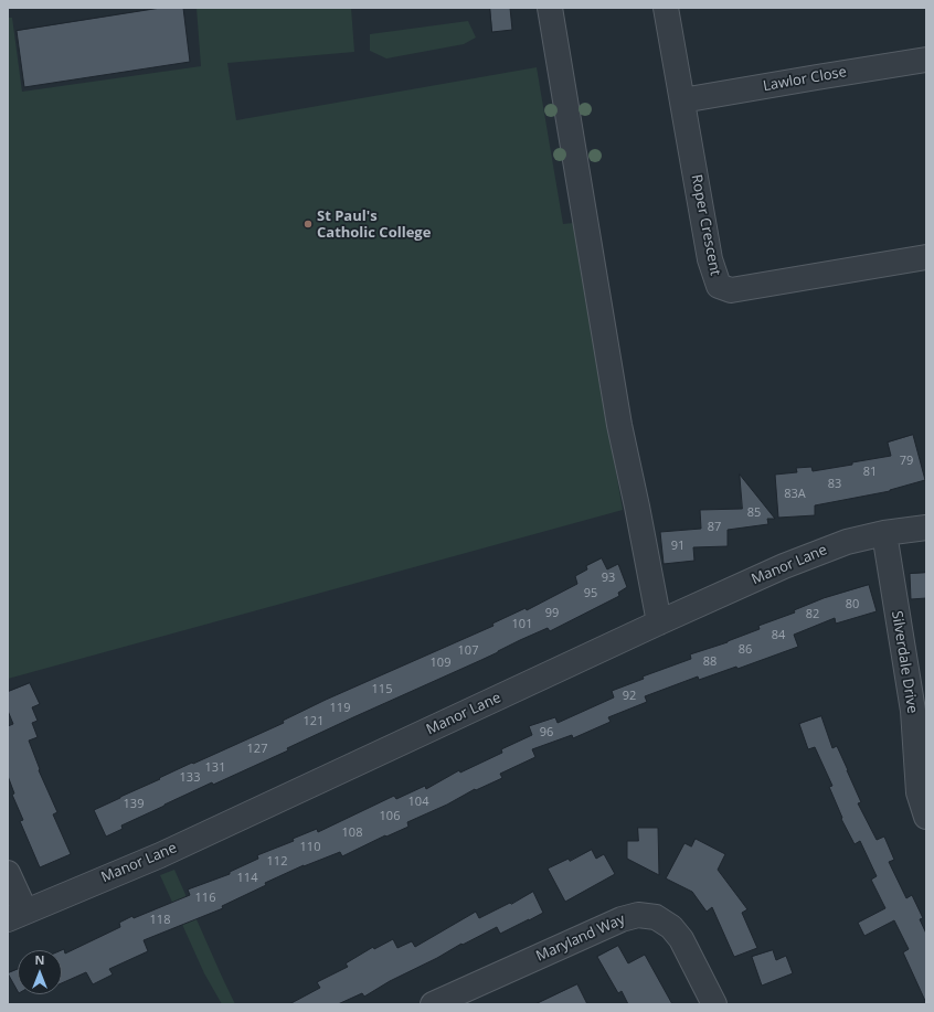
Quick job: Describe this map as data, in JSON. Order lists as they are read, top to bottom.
{
  "streets": {
    "street": [
      "Lawlor Close",
      "Roper Crescent",
      "Manor Lane",
      "Silverdale Drive",
      "Maryland Way"
    ]
  },
  "crossings": [
    ["Lawlor Close", "Roper Crescent"],
    ["Manor Lane", "Silverdale Drive"]
  ],
  "places": ["St Paul's Catholic College"],
  "house_numbers": [
    "79",
    "81",
    "83",
    "83A",
    "85",
    "87",
    "91",
    "93",
    "95",
    "80",
    "99",
    "82",
    "101",
    "84",
    "86",
    "107",
    "88",
    "109",
    "115",
    "92",
    "119",
    "121",
    "96",
    "127",
    "131",
    "133",
    "104",
    "139",
    "106",
    "108",
    "110",
    "112",
    "114",
    "116",
    "118"
  ],
  "north": "top"
}
